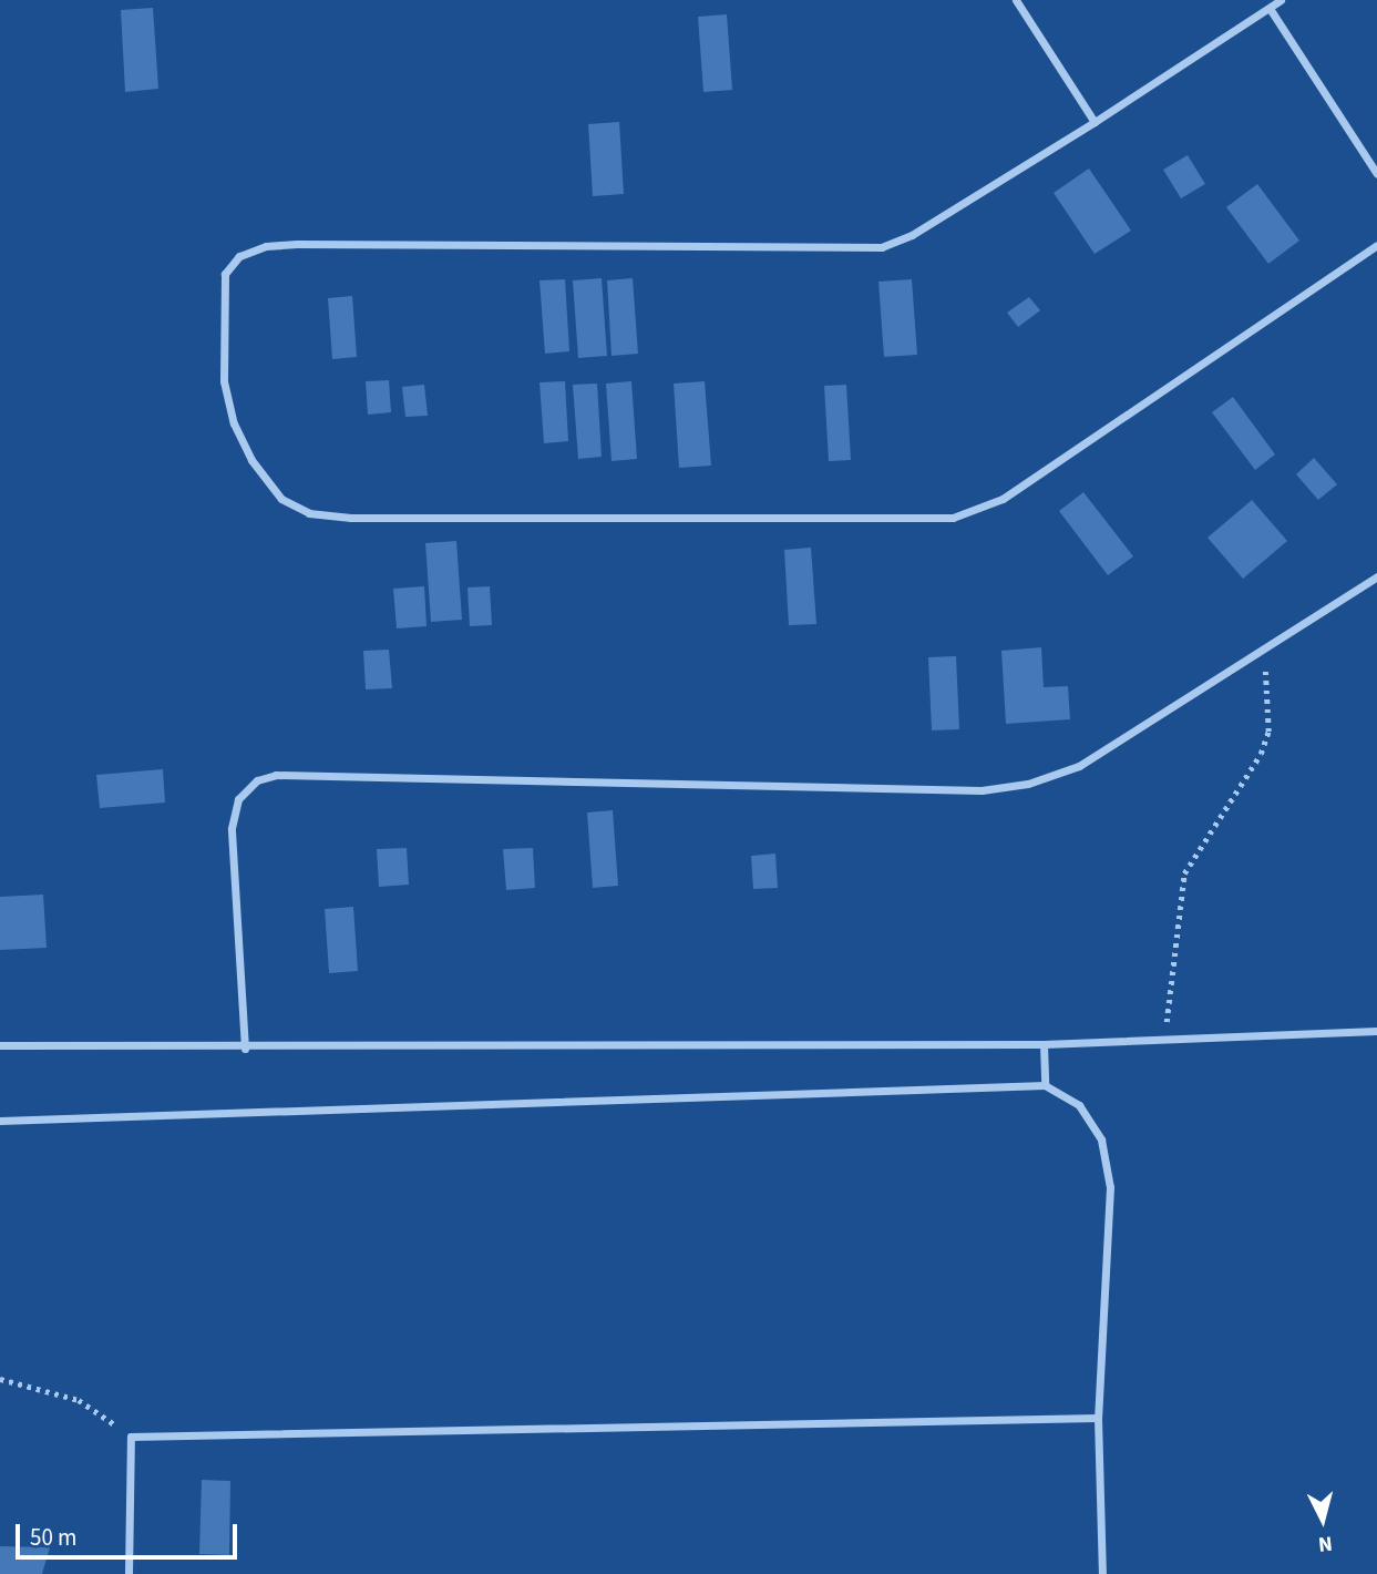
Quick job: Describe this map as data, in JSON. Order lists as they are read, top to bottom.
{
  "scale_bar": "50 m",
  "north": "bottom"
}
